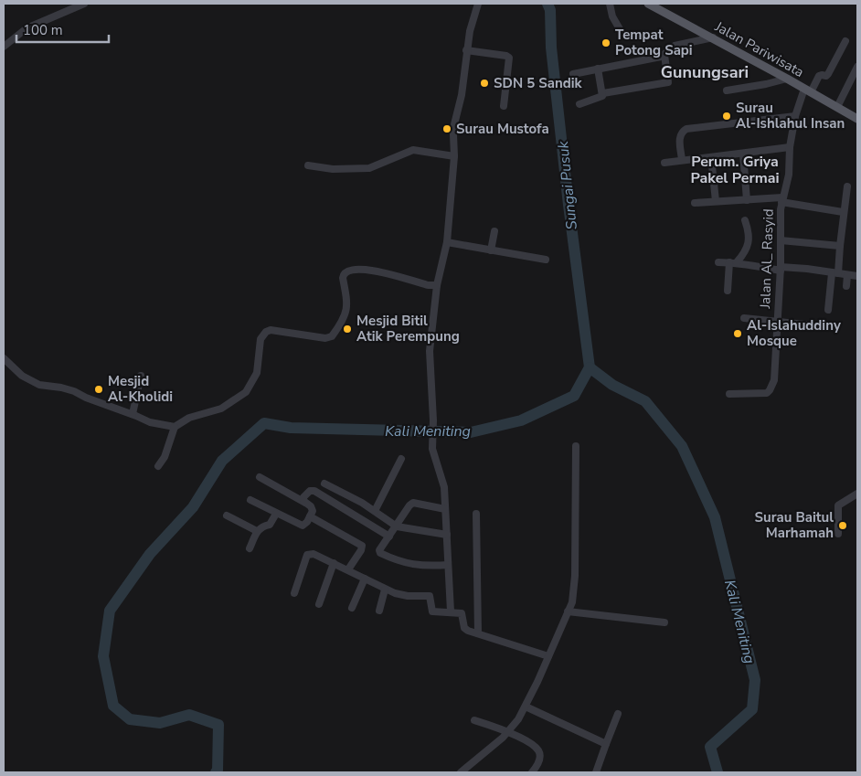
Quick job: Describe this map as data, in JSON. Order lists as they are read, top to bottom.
{
  "streets": {
    "main road": ["Jalan Pariwisata"],
    "street": ["Jalan Al_ Rasyid"]
  },
  "crossings": [
    ["Jalan Pariwisata", "Jalan Al_ Rasyid"]
  ],
  "districts": ["Gunungsari", "Perum. Griya Pakel Permai"],
  "water": ["Sungai Pusuk", "Kali Meniting"],
  "places": [
    "Tempat Potong Sapi",
    "SDN 5 Sandik",
    "Surau Al-Ishlahul Insan",
    "Surau Mustofa",
    "Mesjid Bitil Atik Perempung",
    "Al-Islahuddiny Mosque",
    "Mesjid Al-Kholidi",
    "Surau Baitul Marhamah"
  ],
  "scale_bar": "100 m"
}
